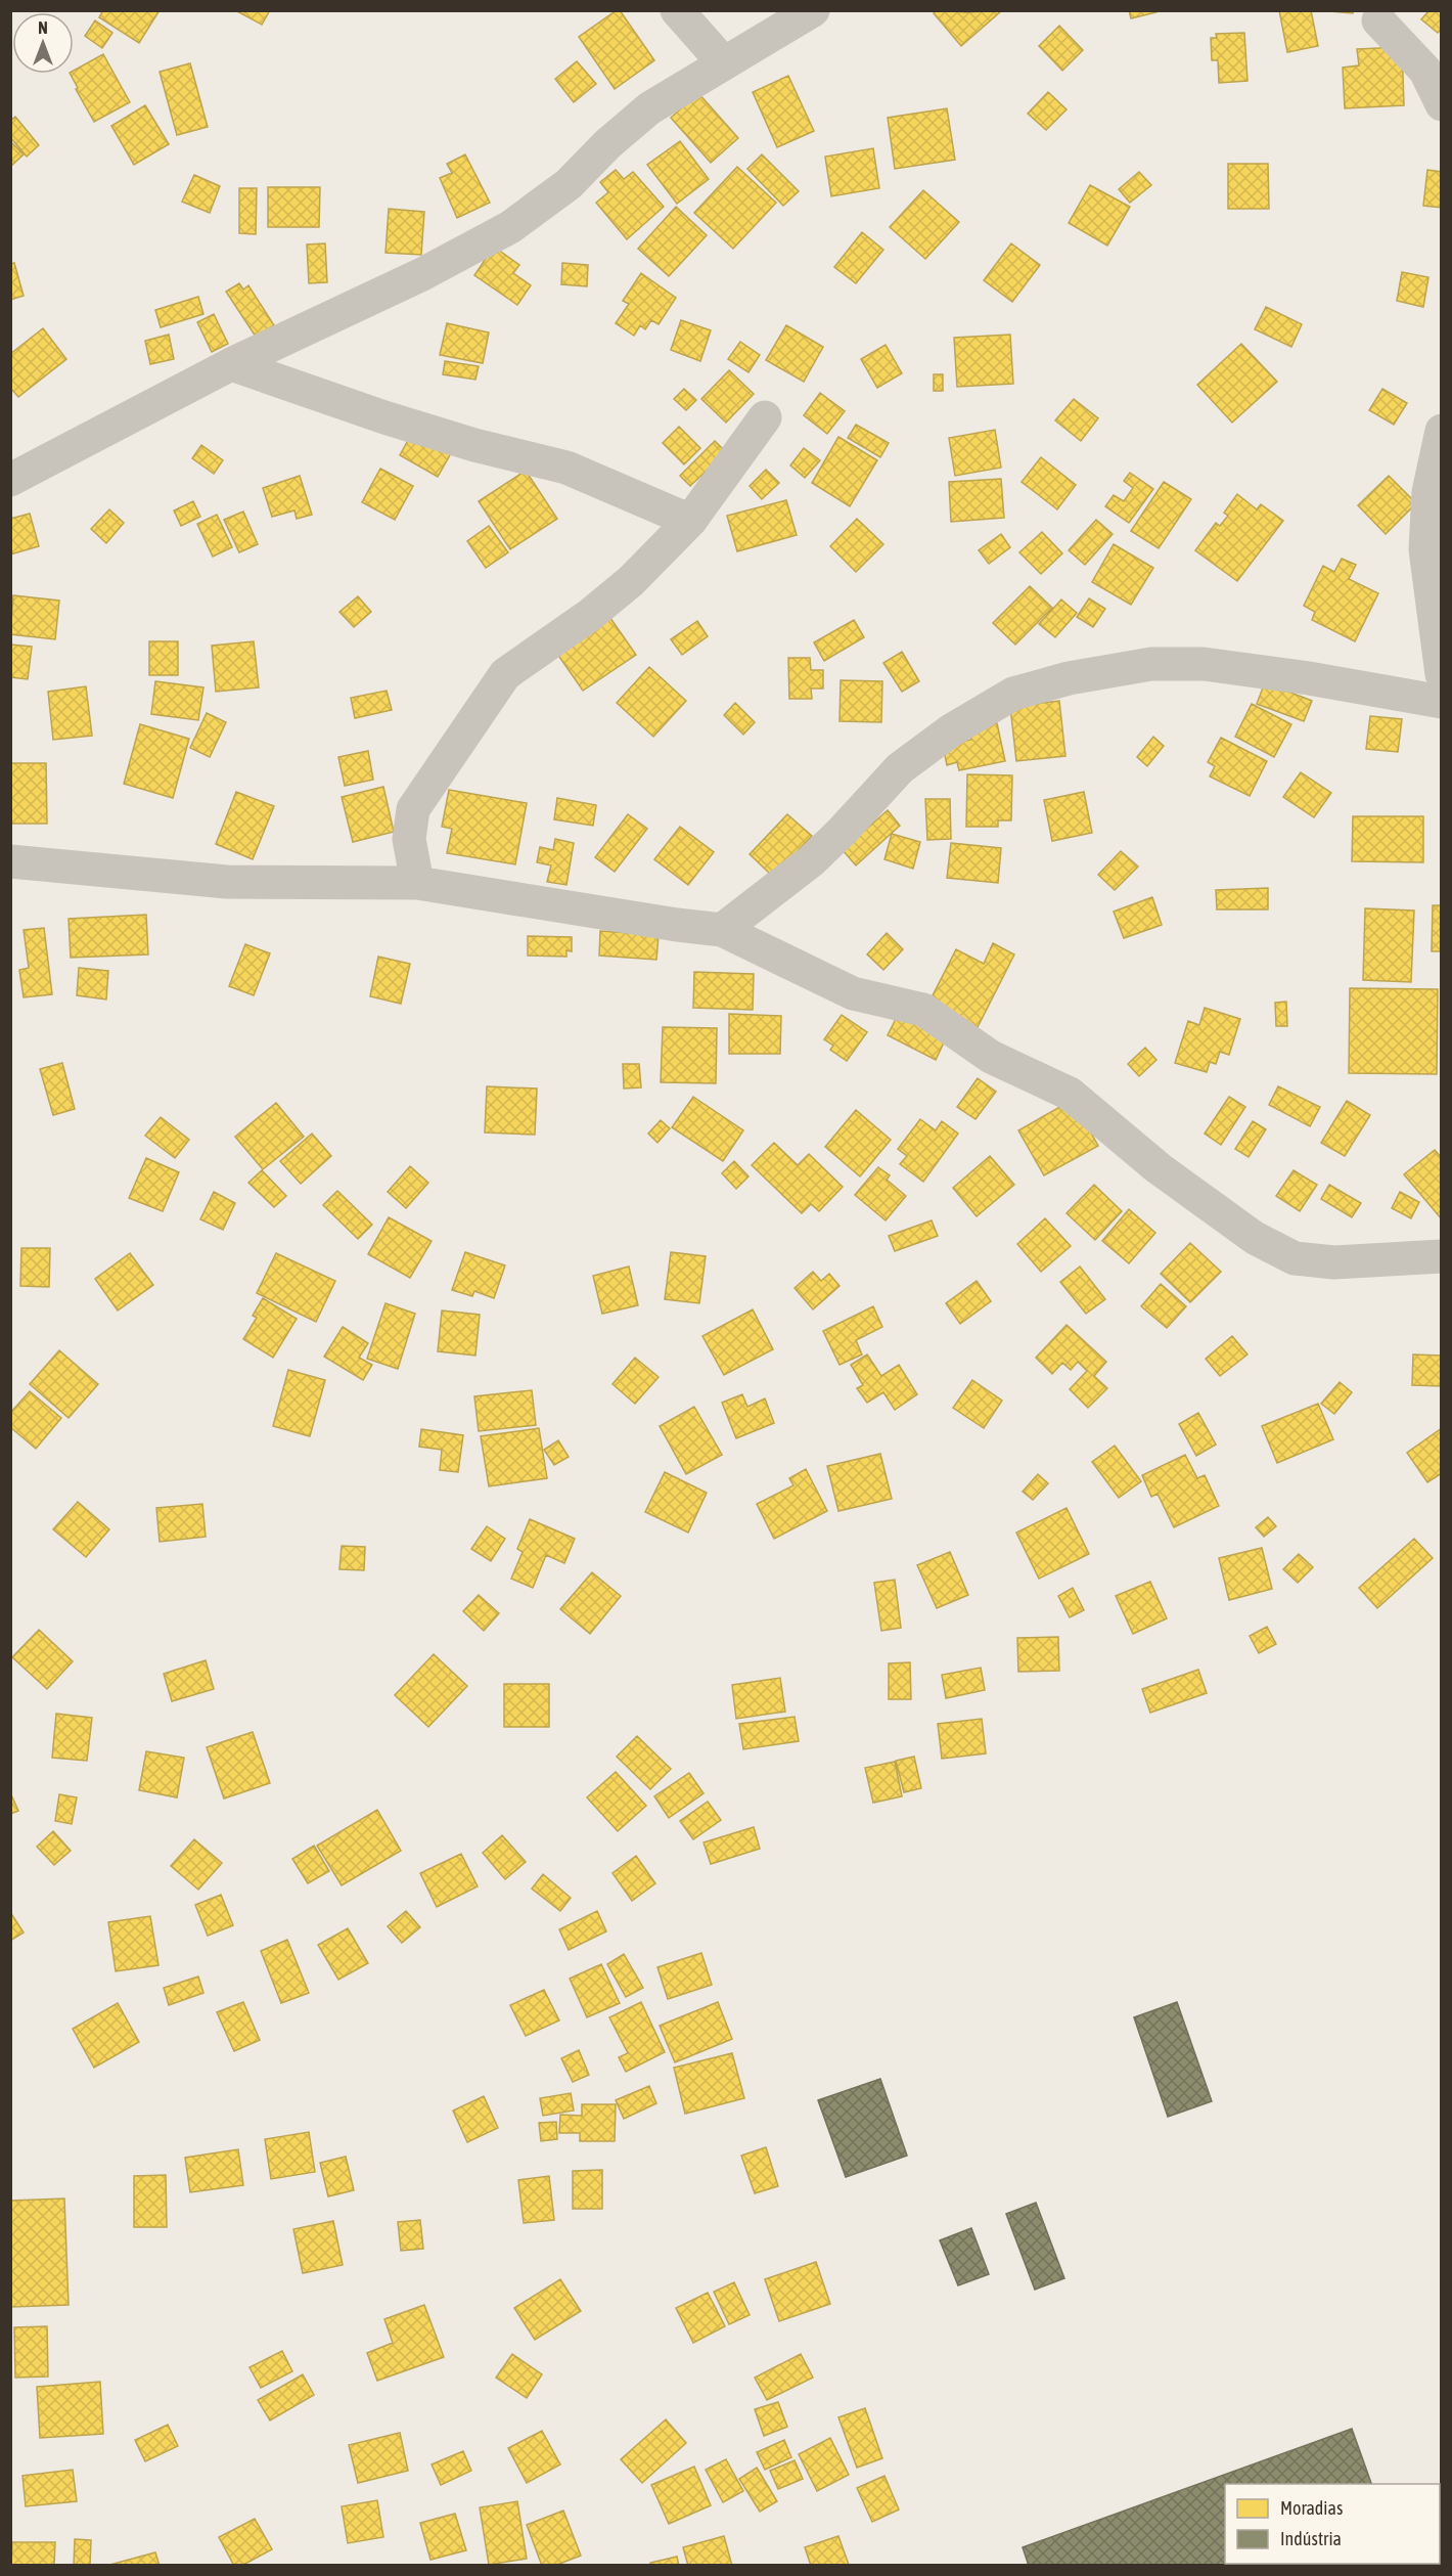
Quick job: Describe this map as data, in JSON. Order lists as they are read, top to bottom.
{
  "legend": ["Moradias", "Indústria"],
  "north": "top"
}
